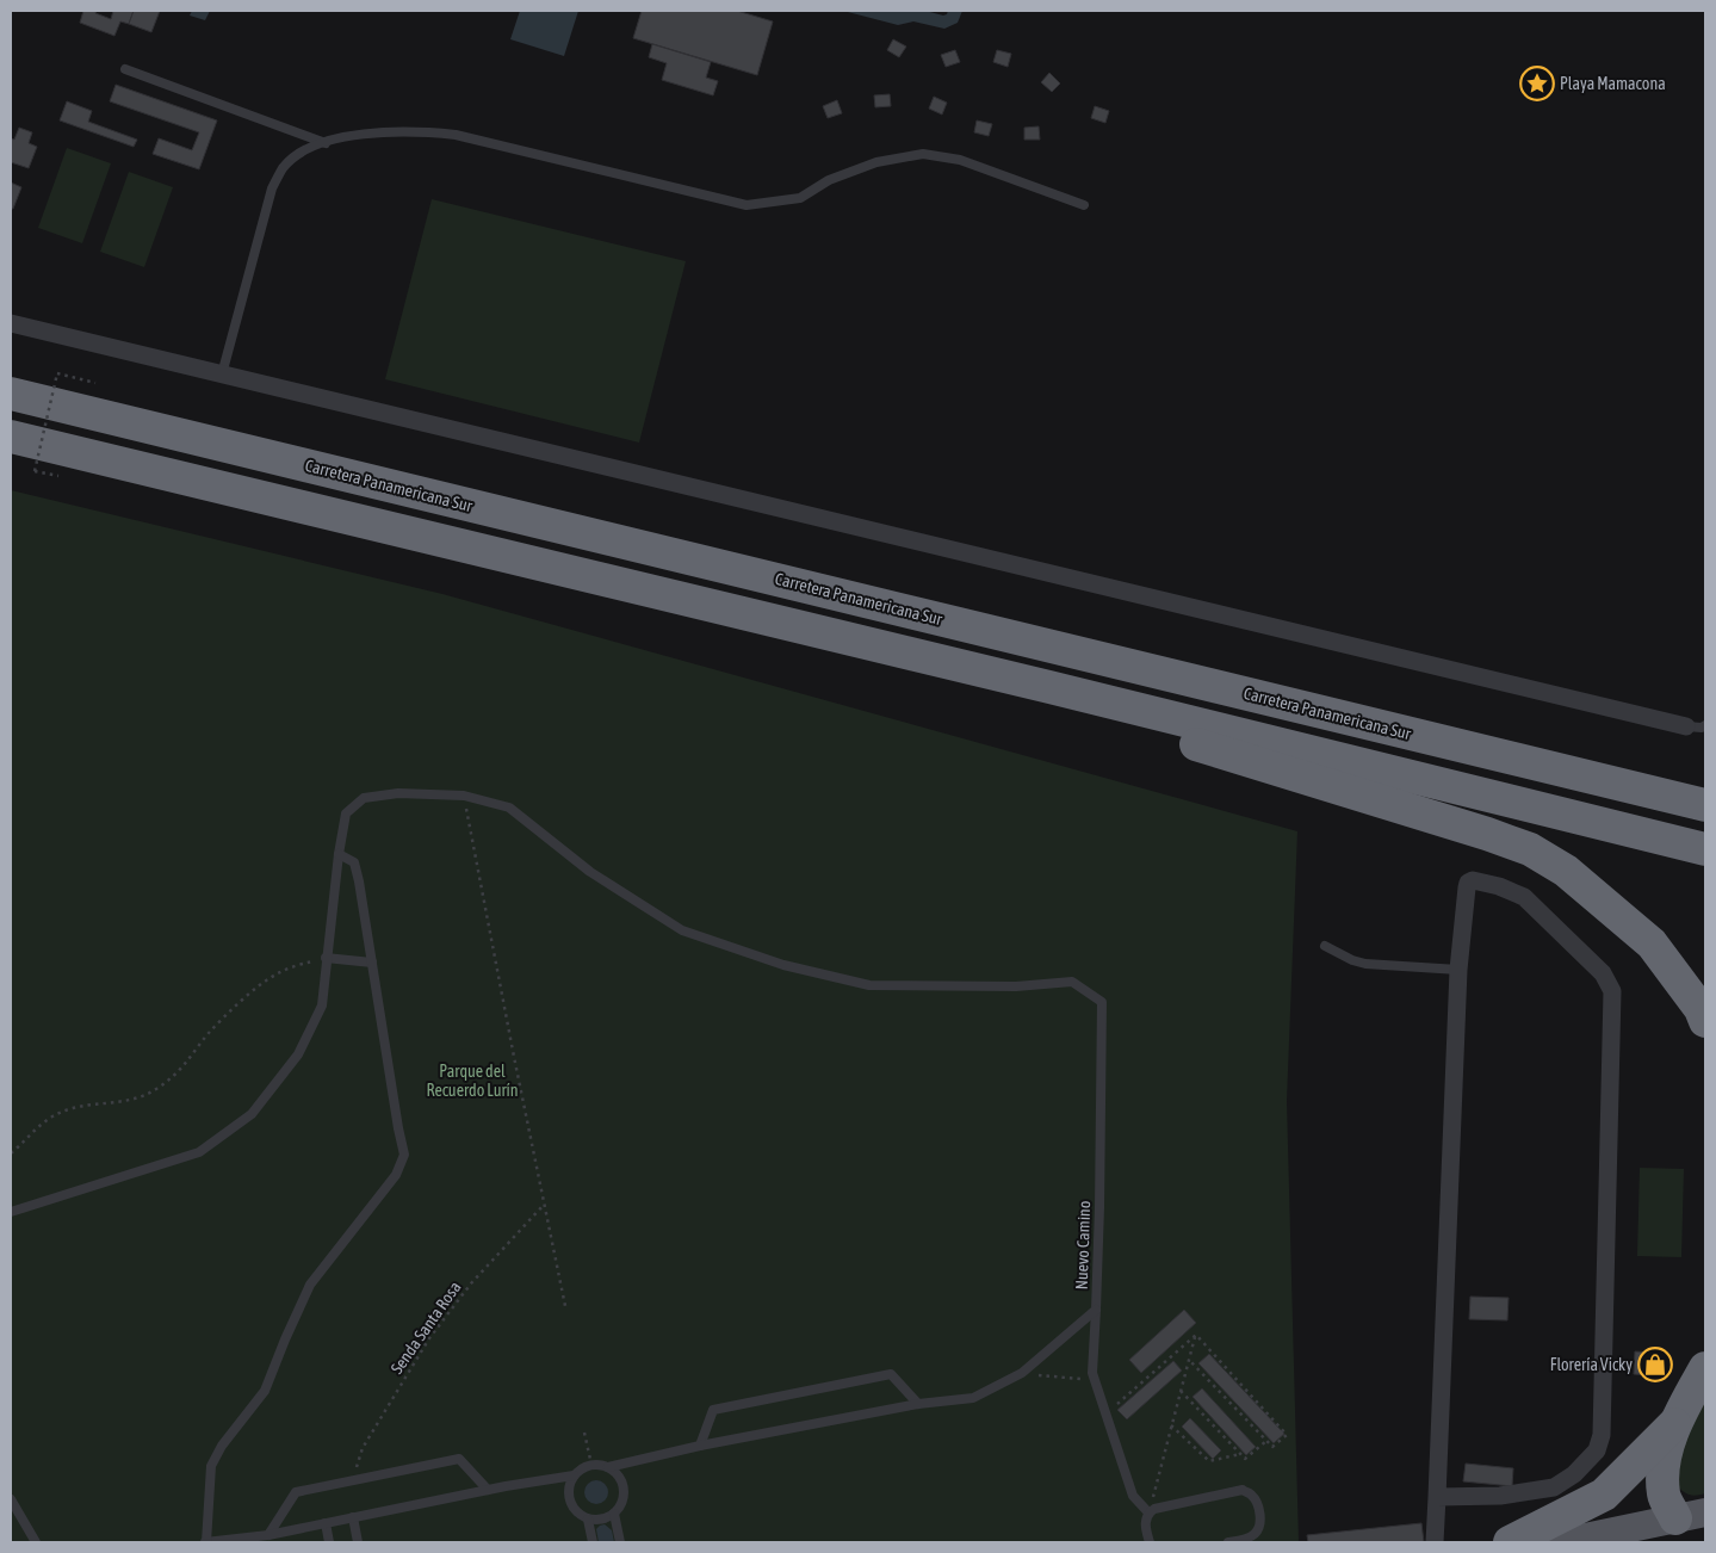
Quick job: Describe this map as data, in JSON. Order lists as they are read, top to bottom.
{
  "streets": {
    "highway": ["Carretera Panamericana Sur"],
    "lane": ["Nuevo Camino"],
    "path": ["Senda Santa Rosa"]
  },
  "parks": ["Parque del Recuerdo Lurín"],
  "places": {
    "place": ["Playa Mamacona"],
    "shop": ["Florería Vicky"]
  }
}
